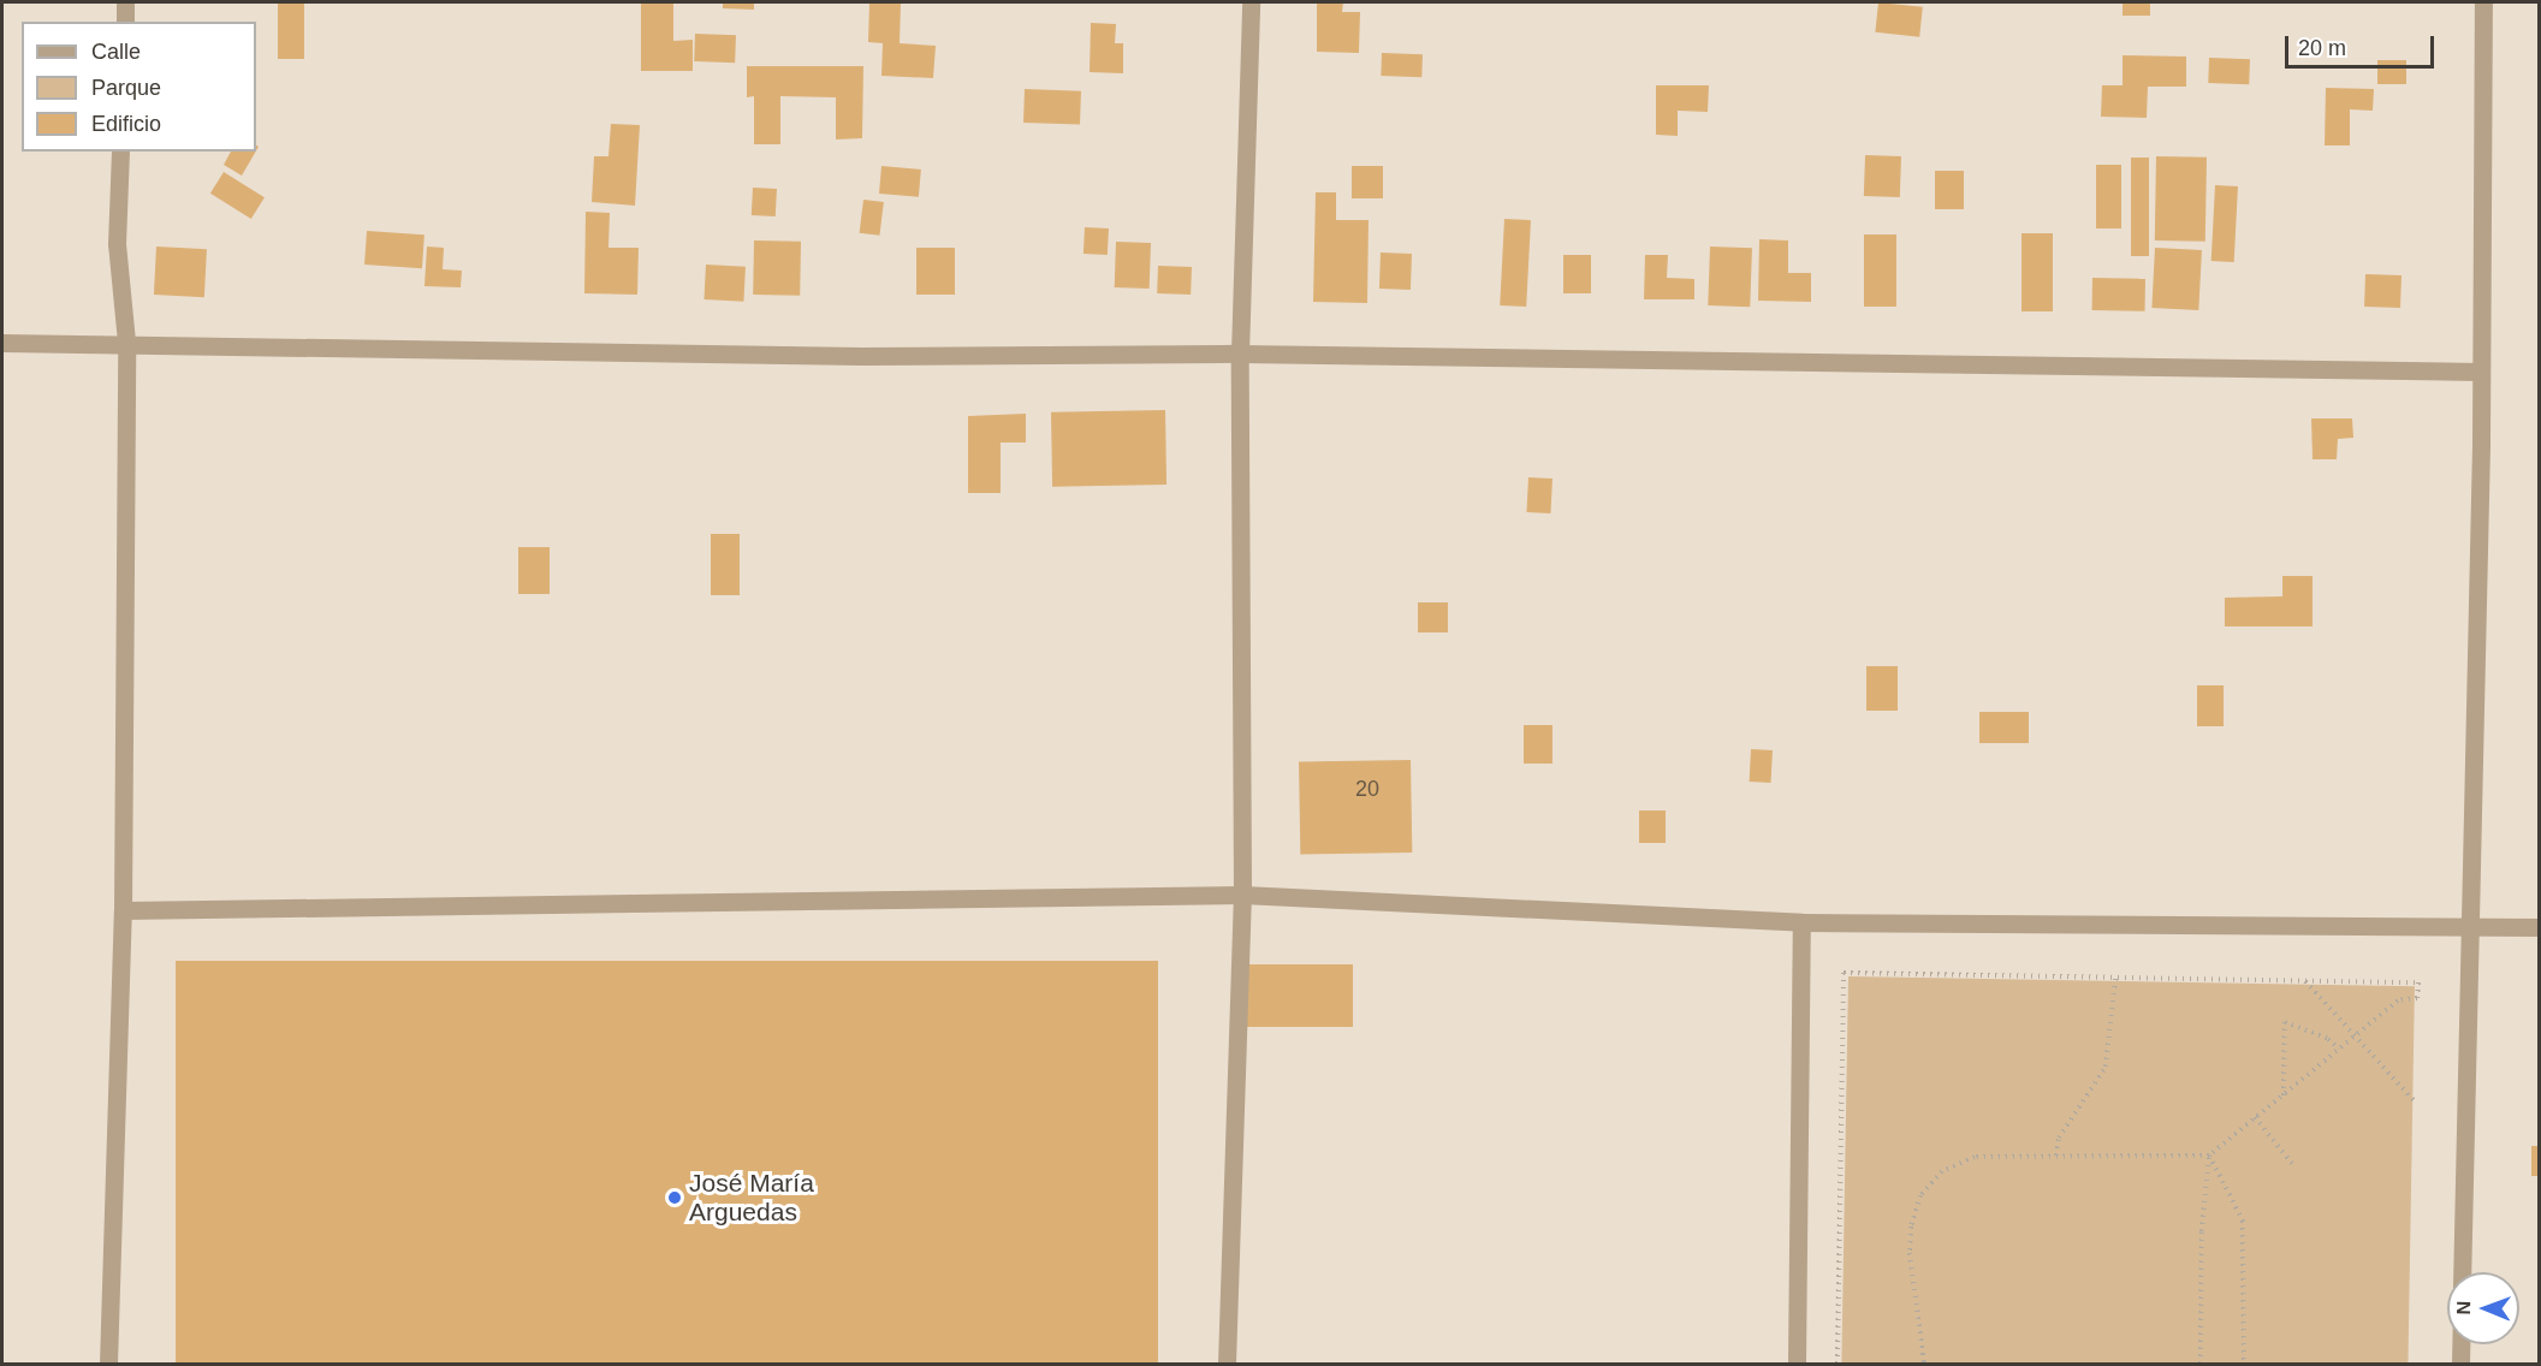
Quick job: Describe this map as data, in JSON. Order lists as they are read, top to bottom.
{
  "places": ["José María Arguedas"],
  "house_numbers": ["20"],
  "legend": ["Calle", "Parque", "Edificio"],
  "scale_bar": "20 m",
  "north": "left"
}
